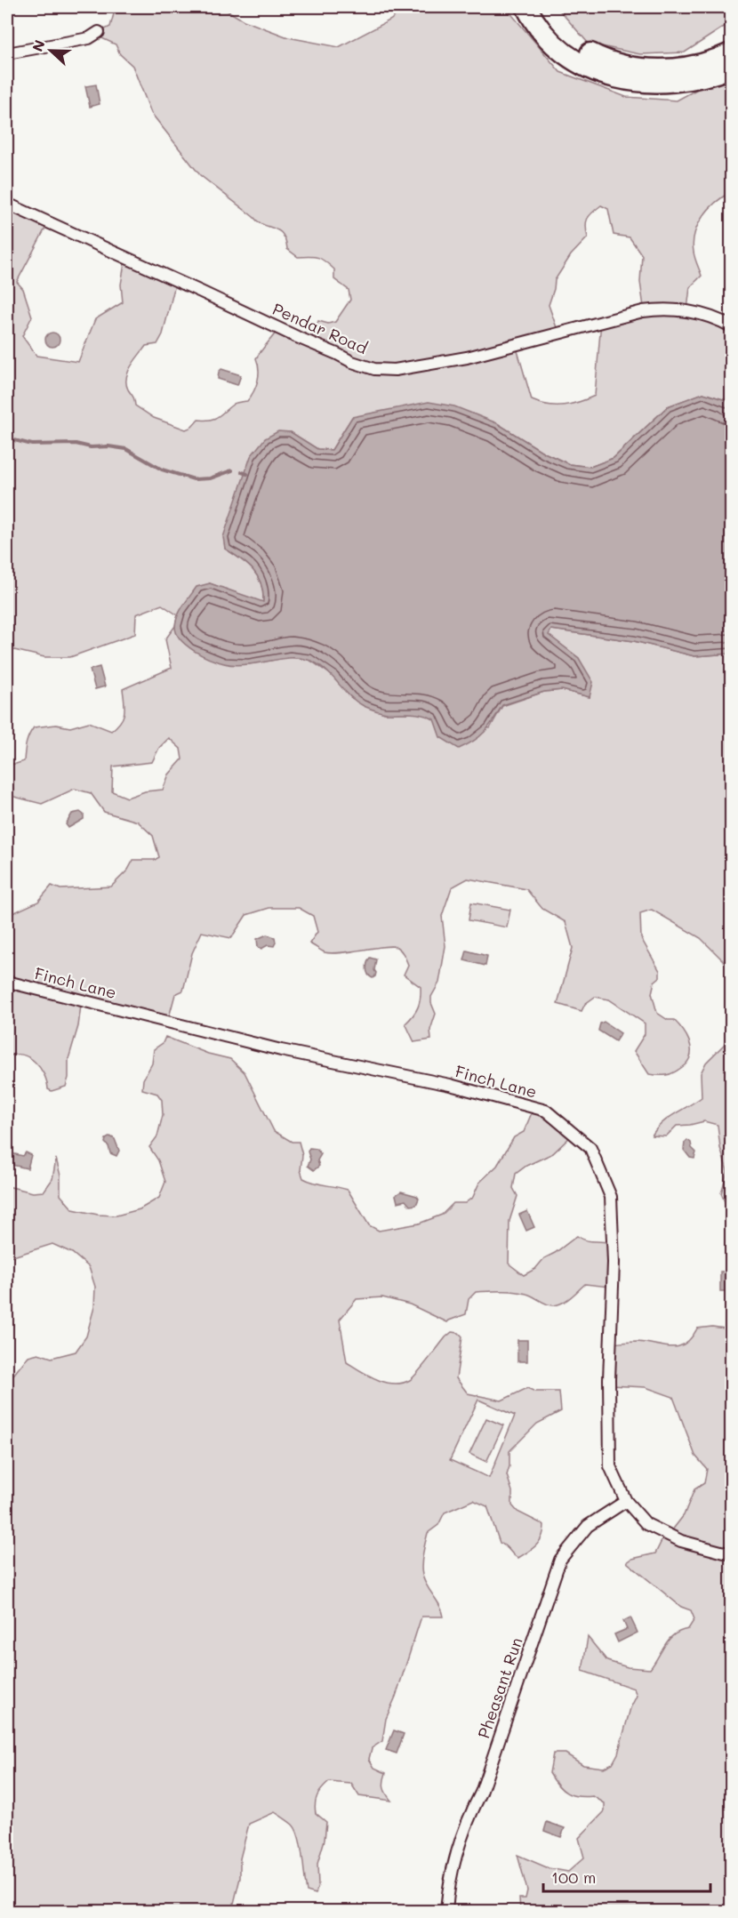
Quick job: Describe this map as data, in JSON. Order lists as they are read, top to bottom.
{
  "streets": {
    "street": ["Pendar Road", "Finch Lane", "Pheasant Run"]
  },
  "crossings": [
    ["Finch Lane", "Pheasant Run"]
  ],
  "scale_bar": "100 m",
  "north": "left"
}
